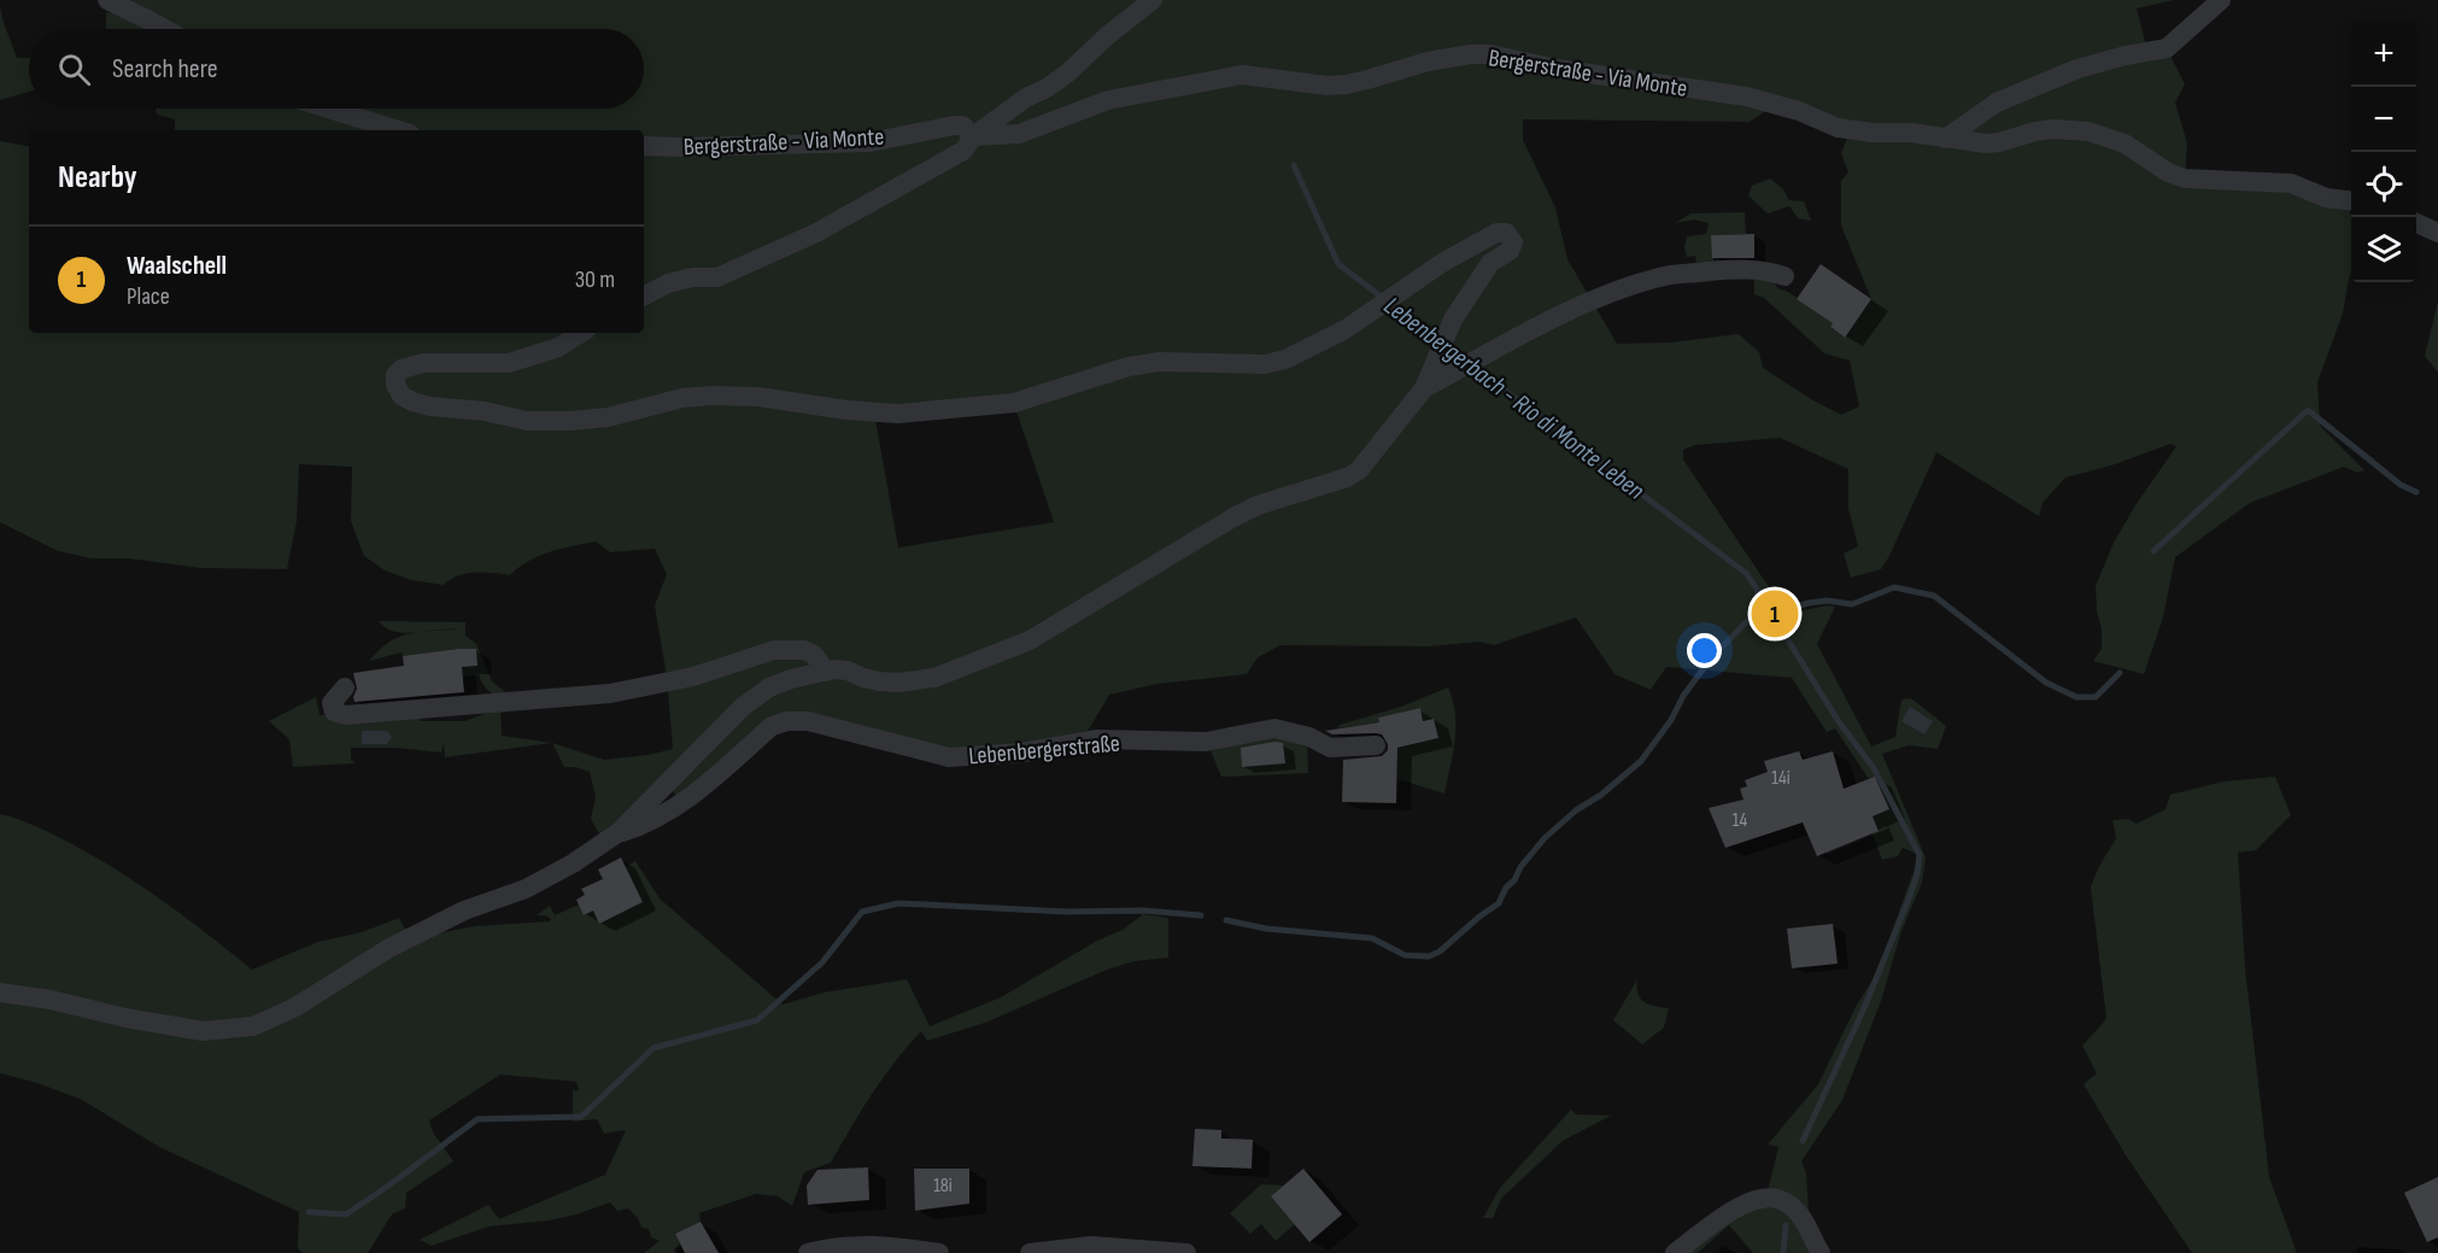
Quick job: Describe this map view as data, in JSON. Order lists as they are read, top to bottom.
{
  "streets": {
    "street": ["Bergerstraße - Via Monte", "Lebenbergerstraße"]
  },
  "water": ["Lebenbergerbach - Rio di Monte Leben"],
  "house_numbers": ["14i", "14", "18i"],
  "page": {
    "map_buttons": ["+", "−"],
    "search": "Search here",
    "heading": "Nearby",
    "list": [
      {
        "mark": "1",
        "name": "Waalschell",
        "note": "Place",
        "value": "30 m"
      }
    ],
    "pins": "1"
  }
}
